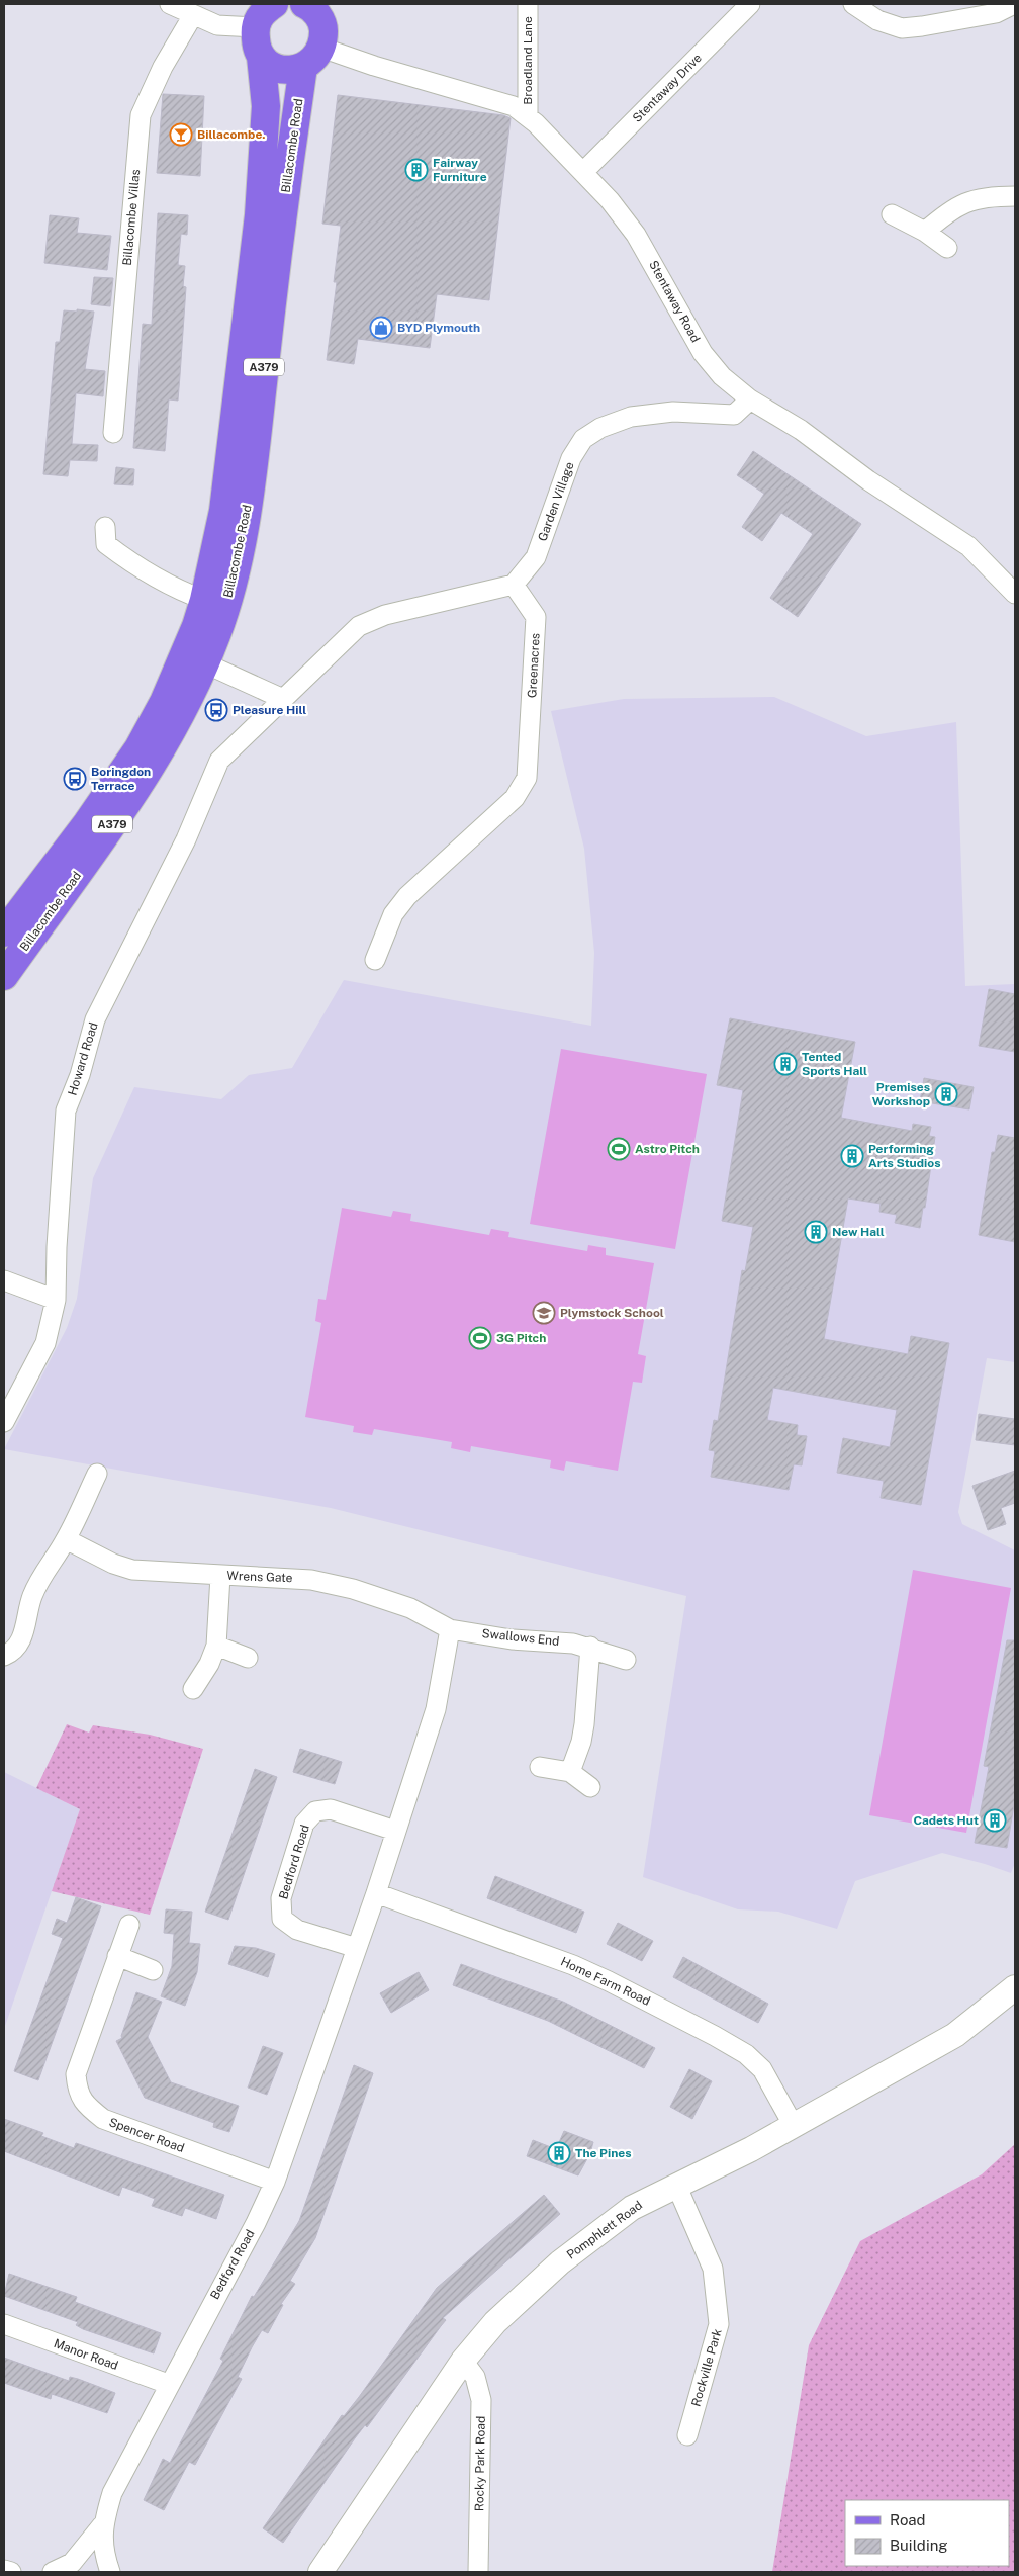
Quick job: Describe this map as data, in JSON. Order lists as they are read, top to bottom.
{
  "streets": {
    "main road": ["Billacombe Road", "A379"],
    "street": [
      "Broadland Lane",
      "Stentaway Drive",
      "Billacombe Villas",
      "Stentaway Road",
      "Garden Village",
      "Greenacres",
      "Howard Road",
      "Wrens Gate",
      "Swallows End",
      "Bedford Road",
      "Home Farm Road",
      "Spencer Road",
      "Pomphlett Road",
      "Manor Road",
      "Rockville Park",
      "Rocky Park Road"
    ]
  },
  "crossings": [
    ["Broadland Lane", "Stentaway Road"],
    ["Stentaway Drive", "Stentaway Road"],
    ["Billacombe Road", "Stentaway Road"],
    ["Billacombe Road", "A379"],
    ["Stentaway Road", "A379"],
    ["Stentaway Road", "Garden Village"],
    ["Garden Village", "Greenacres"],
    ["Wrens Gate", "Swallows End"],
    ["Wrens Gate", "Bedford Road"],
    ["Swallows End", "Bedford Road"],
    ["Bedford Road", "Home Farm Road"],
    ["Bedford Road", "Spencer Road"],
    ["Bedford Road", "Manor Road"],
    ["Home Farm Road", "Pomphlett Road"],
    ["Pomphlett Road", "Rockville Park"],
    ["Pomphlett Road", "Rocky Park Road"]
  ],
  "places": {
    "bar": ["Billacombe."],
    "building": [
      "Fairway Furniture",
      "Tented Sports Hall",
      "Premises Workshop",
      "Performing Arts Studios",
      "New Hall",
      "Cadets Hut",
      "The Pines"
    ],
    "shop": ["BYD Plymouth"],
    "bus stop": ["Pleasure Hill", "Boringdon Terrace"],
    "sports": ["Astro Pitch", "3G Pitch"],
    "school or university": ["Plymstock School"]
  },
  "legend": ["Road", "Building"]
}
